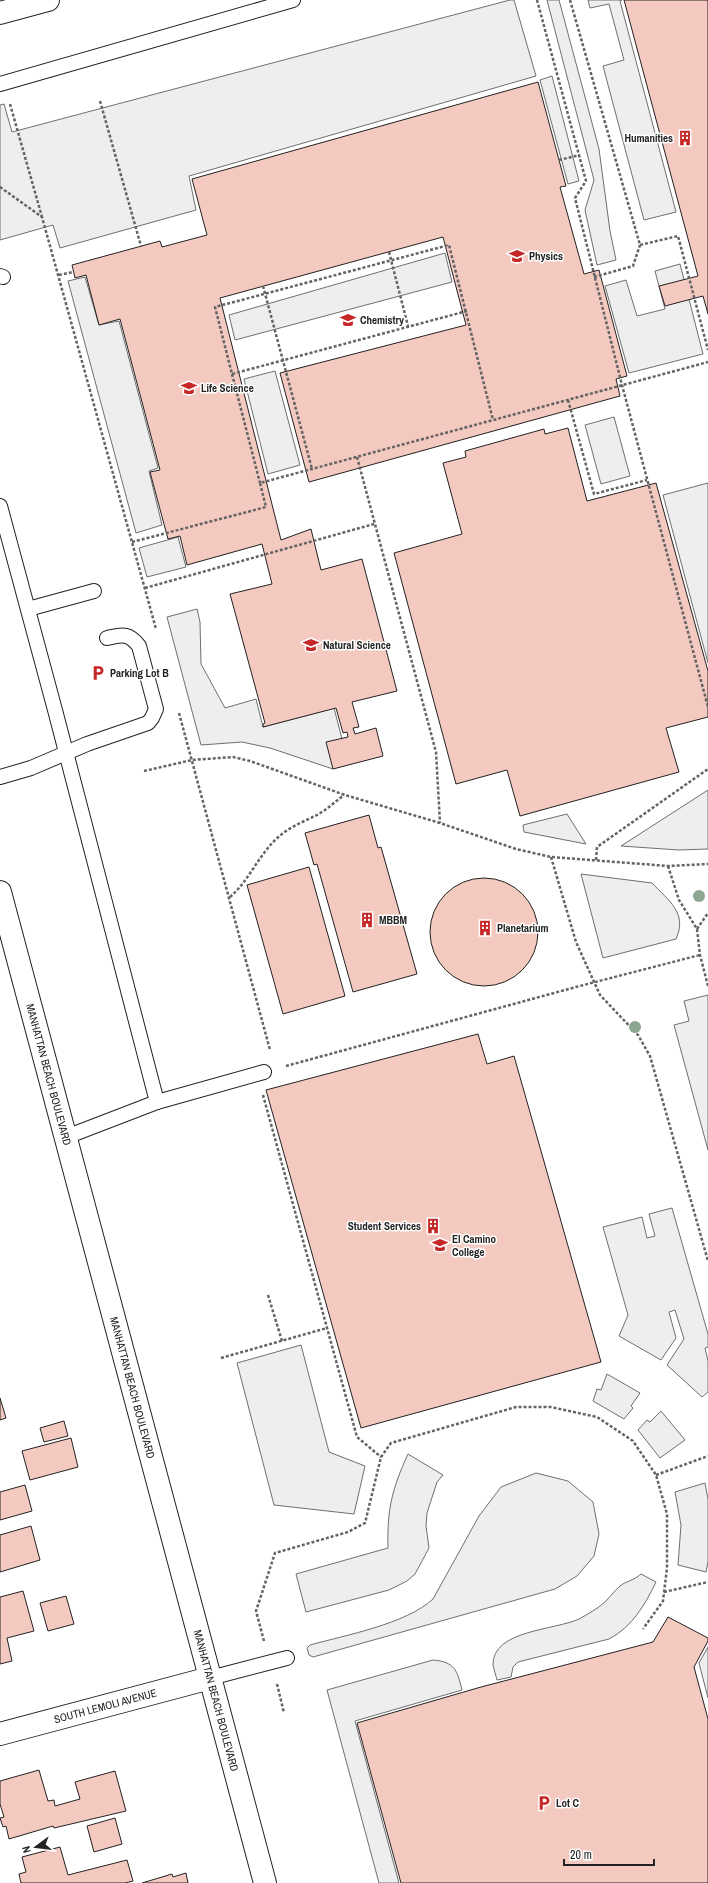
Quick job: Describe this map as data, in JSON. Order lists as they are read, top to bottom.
{
  "streets": {
    "main road": ["MANHATTAN BEACH BOULEVARD", "SOUTH LEMOLI AVENUE"]
  },
  "crossings": [
    ["MANHATTAN BEACH BOULEVARD", "SOUTH LEMOLI AVENUE"]
  ],
  "places": {
    "building": [
      "Humanities",
      "MBBM",
      "Planetarium",
      "Student Services"
    ],
    "school or university": [
      "Physics",
      "Chemistry",
      "Life Science",
      "Natural Science",
      "El Camino College"
    ],
    "parking": ["Parking Lot B", "Lot C"]
  },
  "scale_bar": "20 m",
  "north": "left"
}
